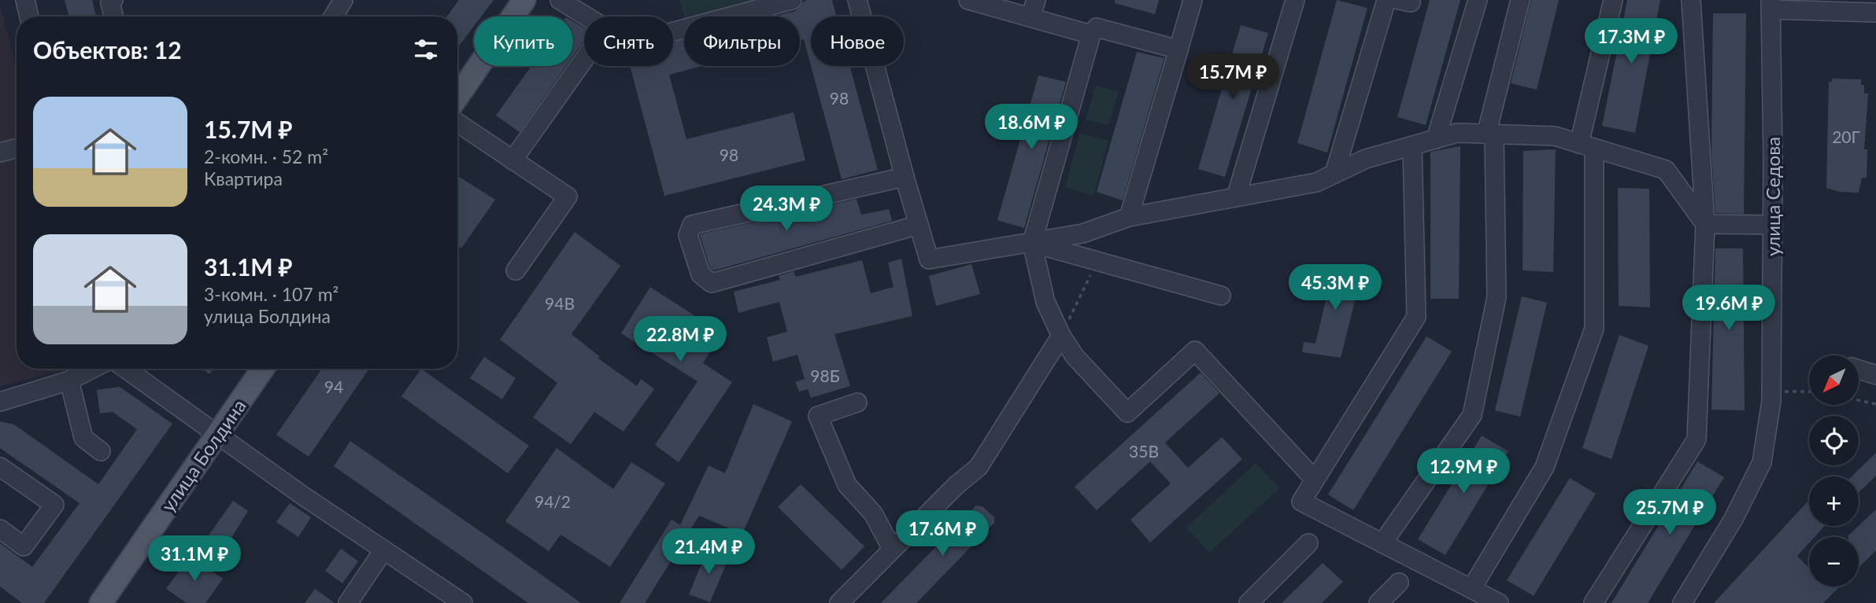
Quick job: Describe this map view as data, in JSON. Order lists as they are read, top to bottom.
{
  "streets": {
    "main road": ["улица Болдина"],
    "street": ["улица Седова"]
  },
  "house_numbers": [
    "98",
    "20Г",
    "98",
    "94В",
    "98Б",
    "94",
    "35В",
    "94/2"
  ],
  "north": "bottom left",
  "page": {
    "chip": [
      "Купить",
      "Снять",
      "Фильтры",
      "Новое"
    ],
    "heading": "Объектов: 12",
    "price": [
      "17.3M ₽",
      "15.7M ₽",
      "18.6M ₽",
      "24.3M ₽",
      "45.3M ₽",
      "19.6M ₽",
      "22.8M ₽",
      "12.9M ₽",
      "25.7M ₽",
      "17.6M ₽",
      "21.4M ₽",
      "31.1M ₽"
    ],
    "list": [
      {
        "name": "15.7M ₽",
        "note": "2-комн. · 52 m² · Квартира"
      },
      {
        "name": "31.1M ₽",
        "note": "3-комн. · 107 m² · улица Болдина"
      }
    ],
    "map_buttons": ["+", "−"]
  }
}
